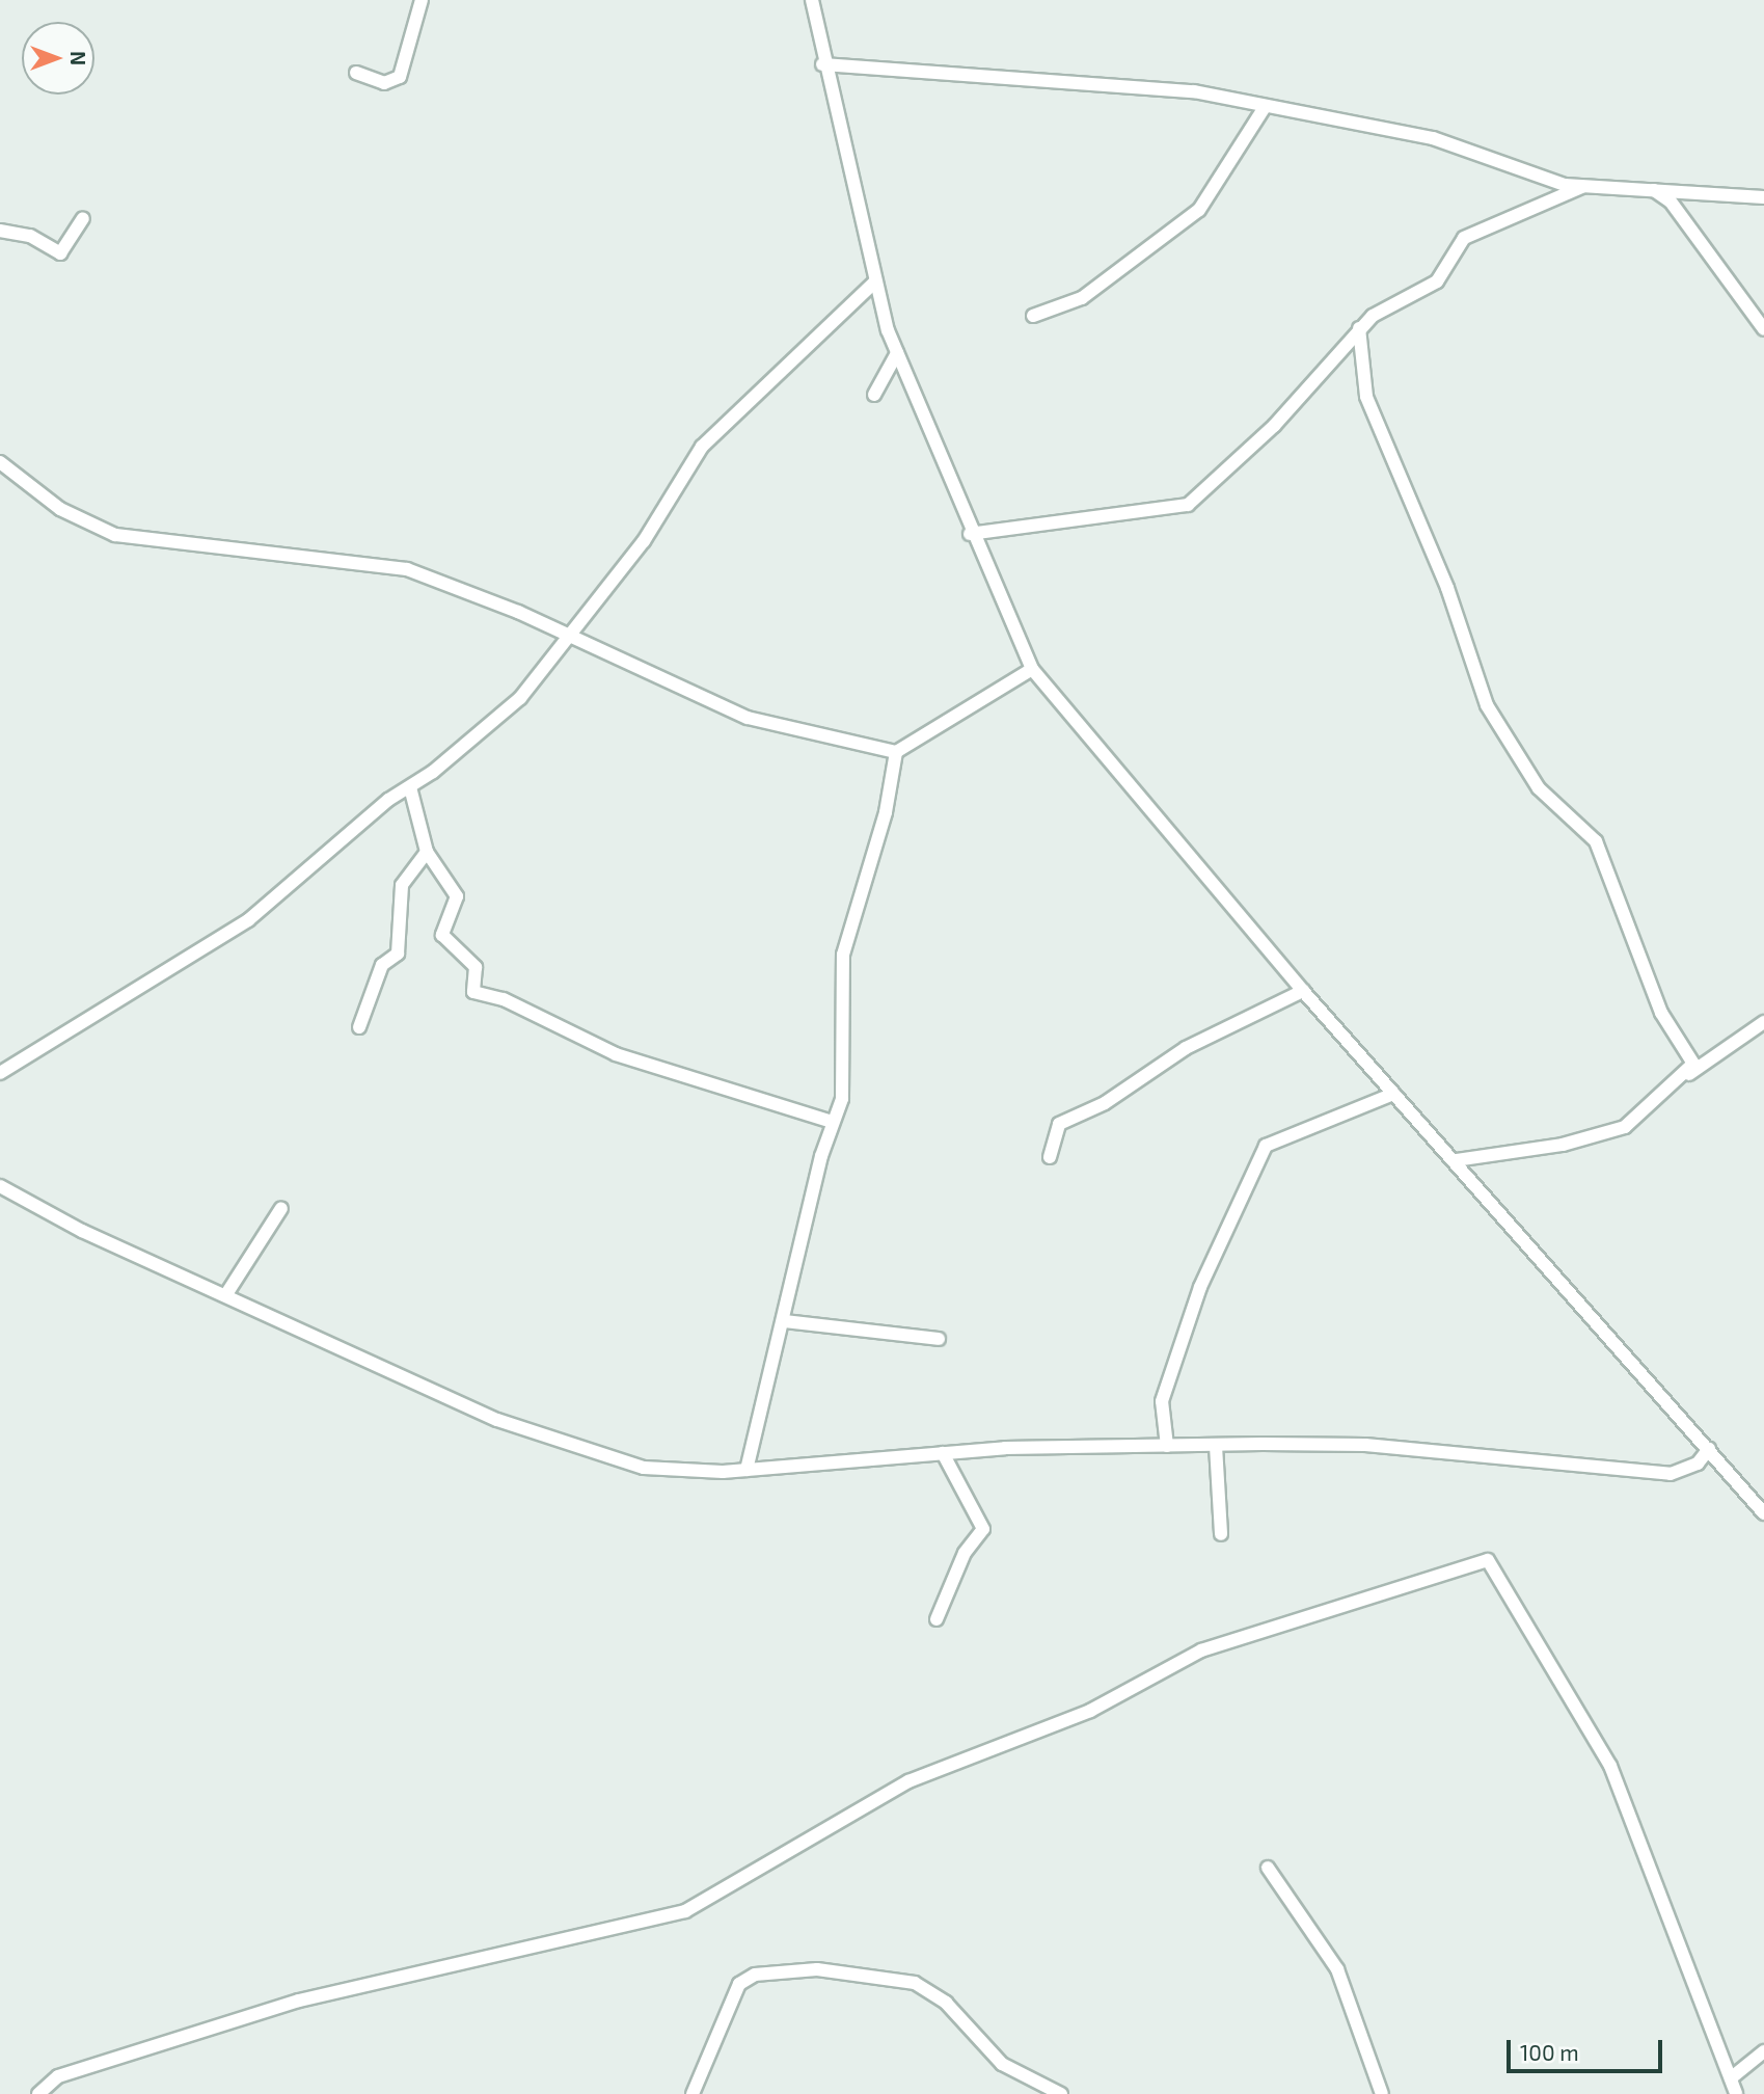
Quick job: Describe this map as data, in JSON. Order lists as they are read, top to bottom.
{
  "scale_bar": "100 m",
  "north": "right"
}
